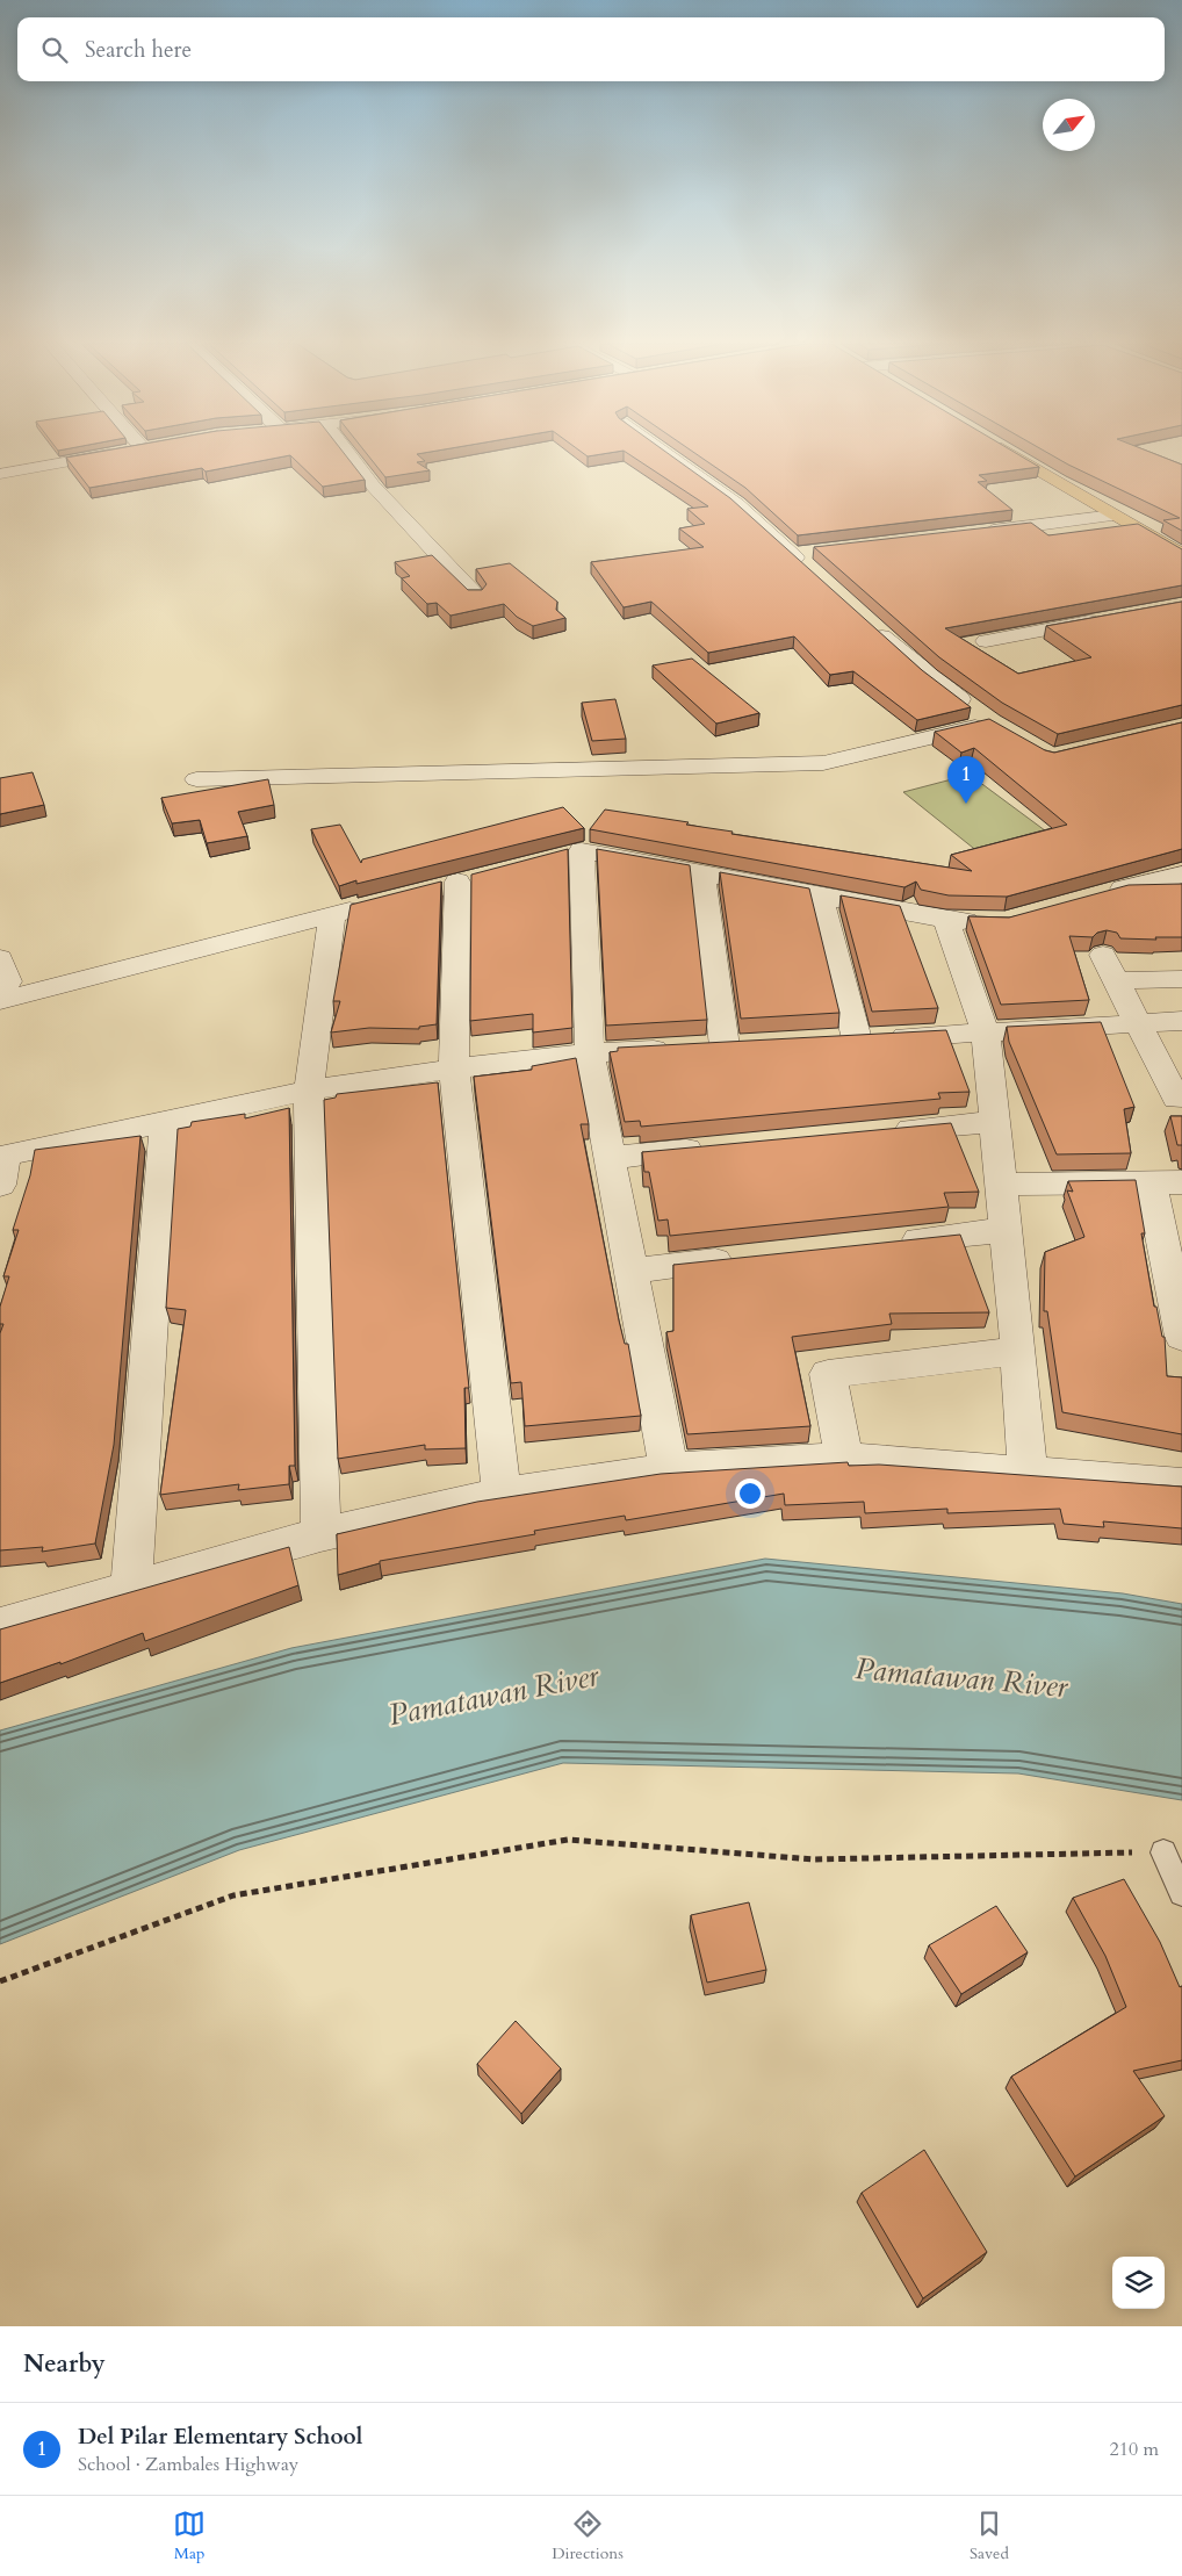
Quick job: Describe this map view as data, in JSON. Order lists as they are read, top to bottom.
{
  "water": ["Pamatawan River"],
  "north": "top right",
  "page": {
    "search": "Search here",
    "pins": "1",
    "heading": "Nearby",
    "list": [
      {
        "mark": "1",
        "name": "Del Pilar Elementary School",
        "note": "School · Zambales Highway",
        "value": "210 m"
      }
    ],
    "nav": ["Map", "Directions", "Saved"]
  }
}
